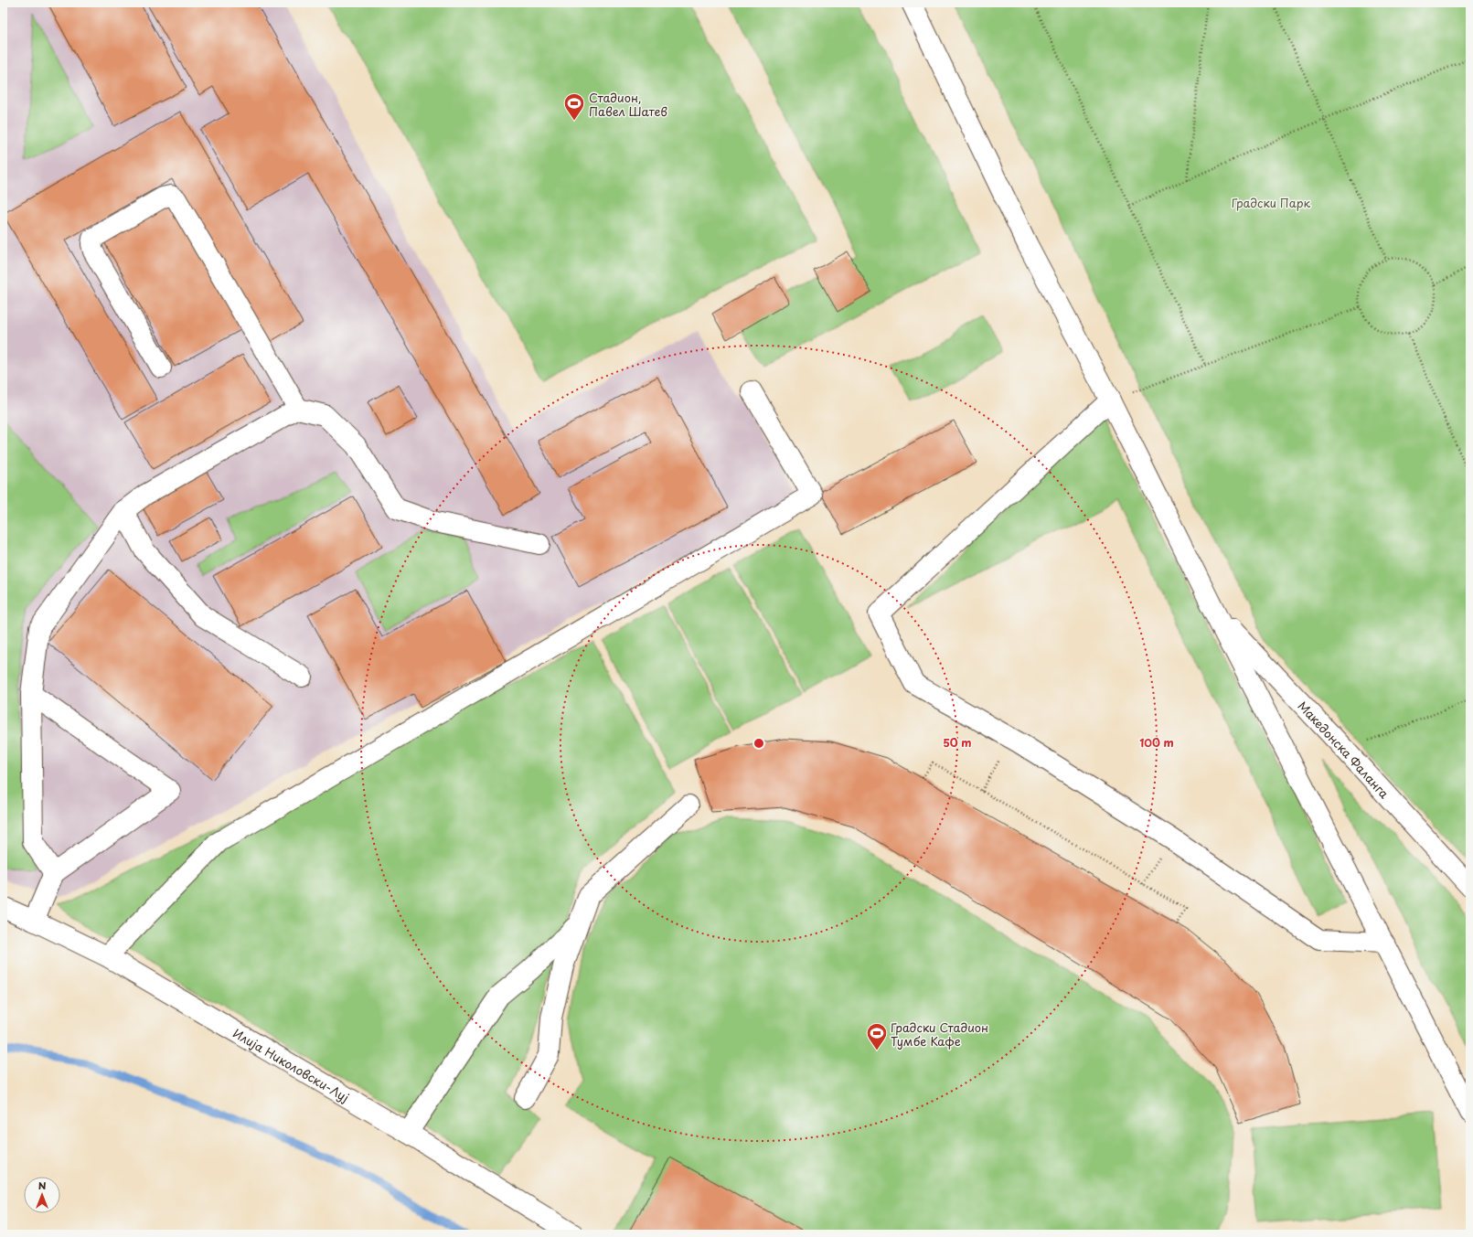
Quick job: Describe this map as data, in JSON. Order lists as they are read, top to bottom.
{
  "streets": {
    "street": ["Македонска Фаланга", "Илија Николовски-Луј"]
  },
  "parks": ["Градски Парк"],
  "places": {
    "sports": ["Стадион, Павел Шатев", "Градски Стадион Тумбе Кафе"]
  },
  "north": "top",
  "rings": ["50 m", "100 m"]
}
